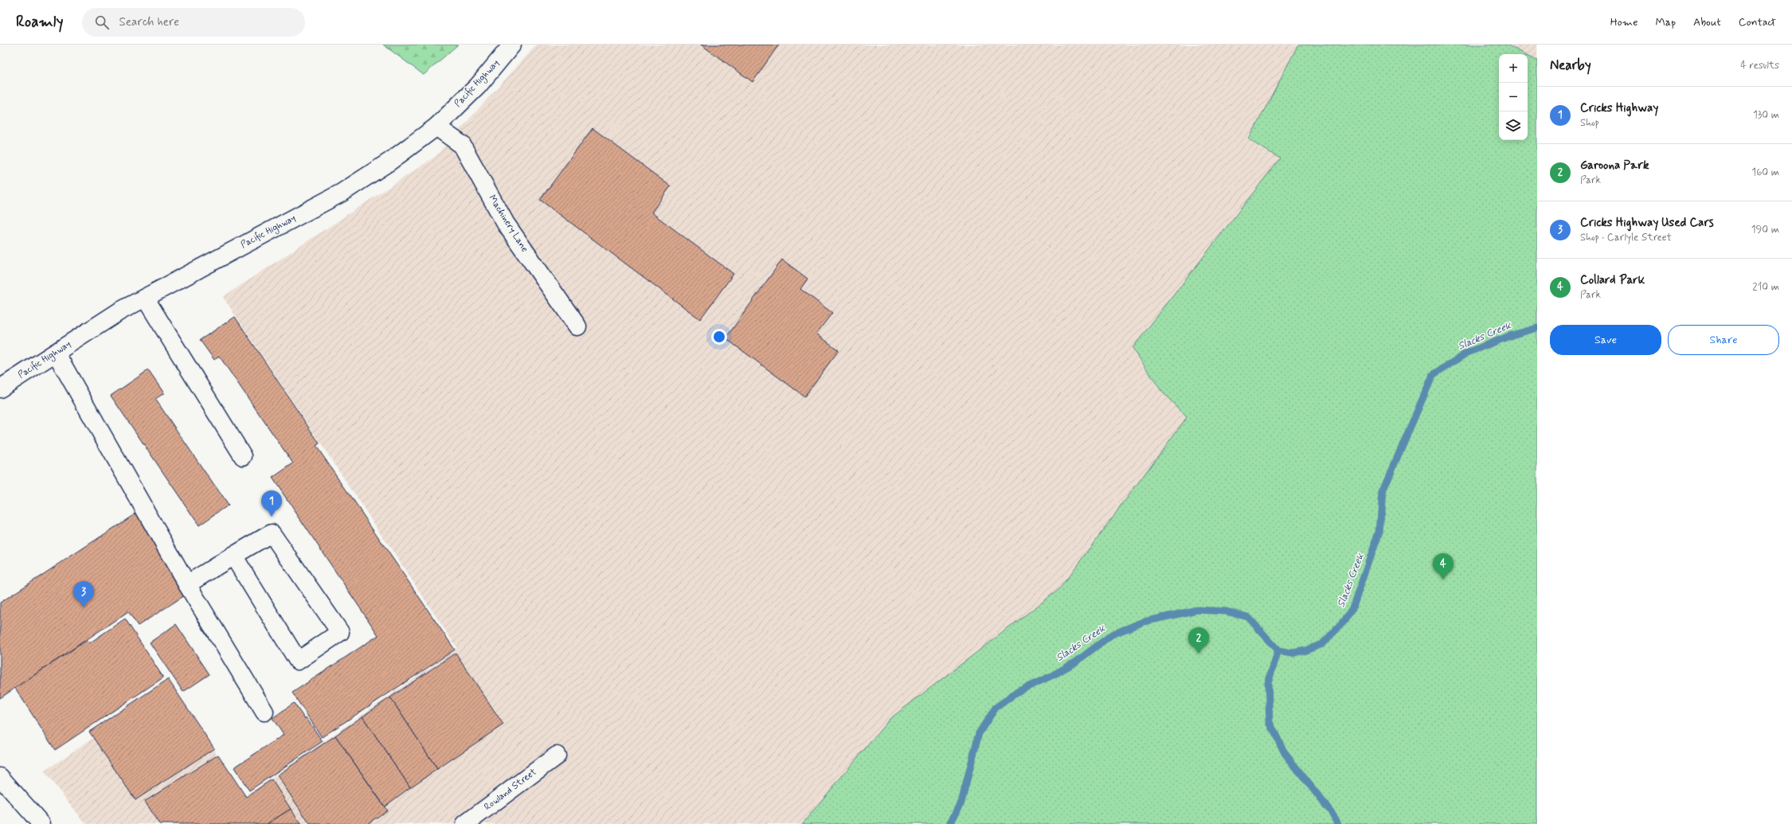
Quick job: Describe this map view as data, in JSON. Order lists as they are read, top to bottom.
{
  "streets": {
    "street": ["Pacific Highway", "Machinery Lane", "Rowland Street"]
  },
  "crossings": [
    ["Pacific Highway", "Machinery Lane"]
  ],
  "water": ["Slacks Creek"],
  "page": {
    "header": "Roamly",
    "search": "Search here",
    "nav": [
      "Home",
      "Map",
      "About",
      "Contact"
    ],
    "heading": ["Nearby", "4 results"],
    "map_buttons": ["+", "−"],
    "list": [
      {
        "mark": "1",
        "name": "Cricks Highway",
        "note": "Shop",
        "value": "130 m"
      },
      {
        "mark": "2",
        "name": "Garoona Park",
        "note": "Park",
        "value": "160 m"
      },
      {
        "mark": "3",
        "name": "Cricks Highway Used Cars",
        "note": "Shop · Carlyle Street",
        "value": "190 m"
      },
      {
        "mark": "4",
        "name": "Collard Park",
        "note": "Park",
        "value": "210 m"
      }
    ],
    "buttons": ["Save", "Share"],
    "pins": [
      "1",
      "4",
      "3",
      "2"
    ]
  }
}
